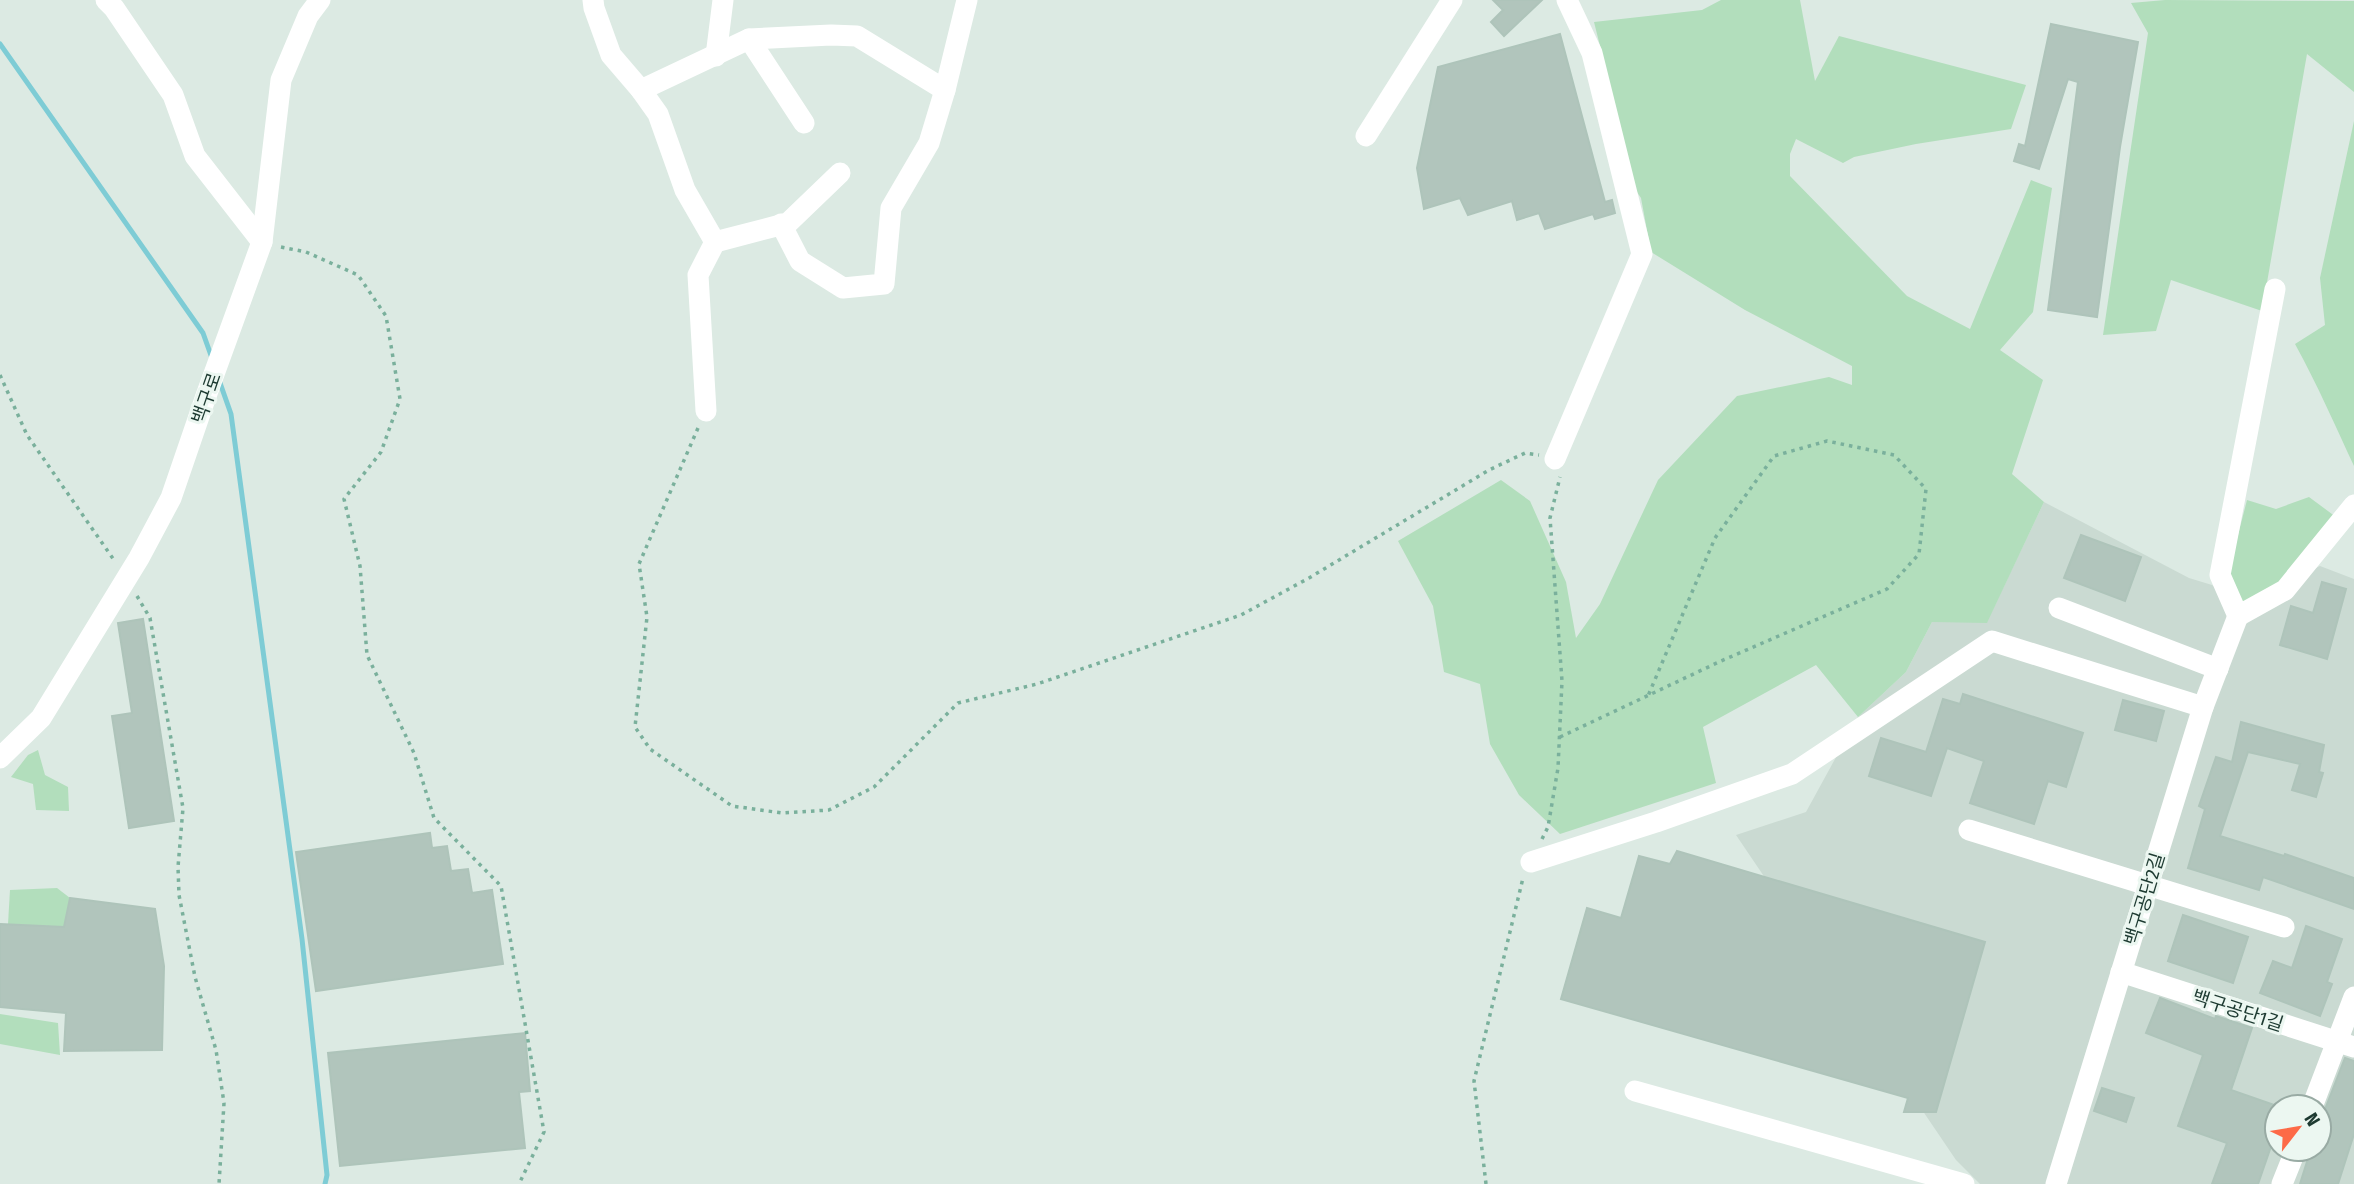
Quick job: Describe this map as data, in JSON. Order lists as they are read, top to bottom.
{
  "streets": {
    "street": ["백구로", "백구공단2길", "백구공단1길"]
  },
  "crossings": [
    ["백구공단2길", "백구공단1길"]
  ],
  "north": "top right"
}
